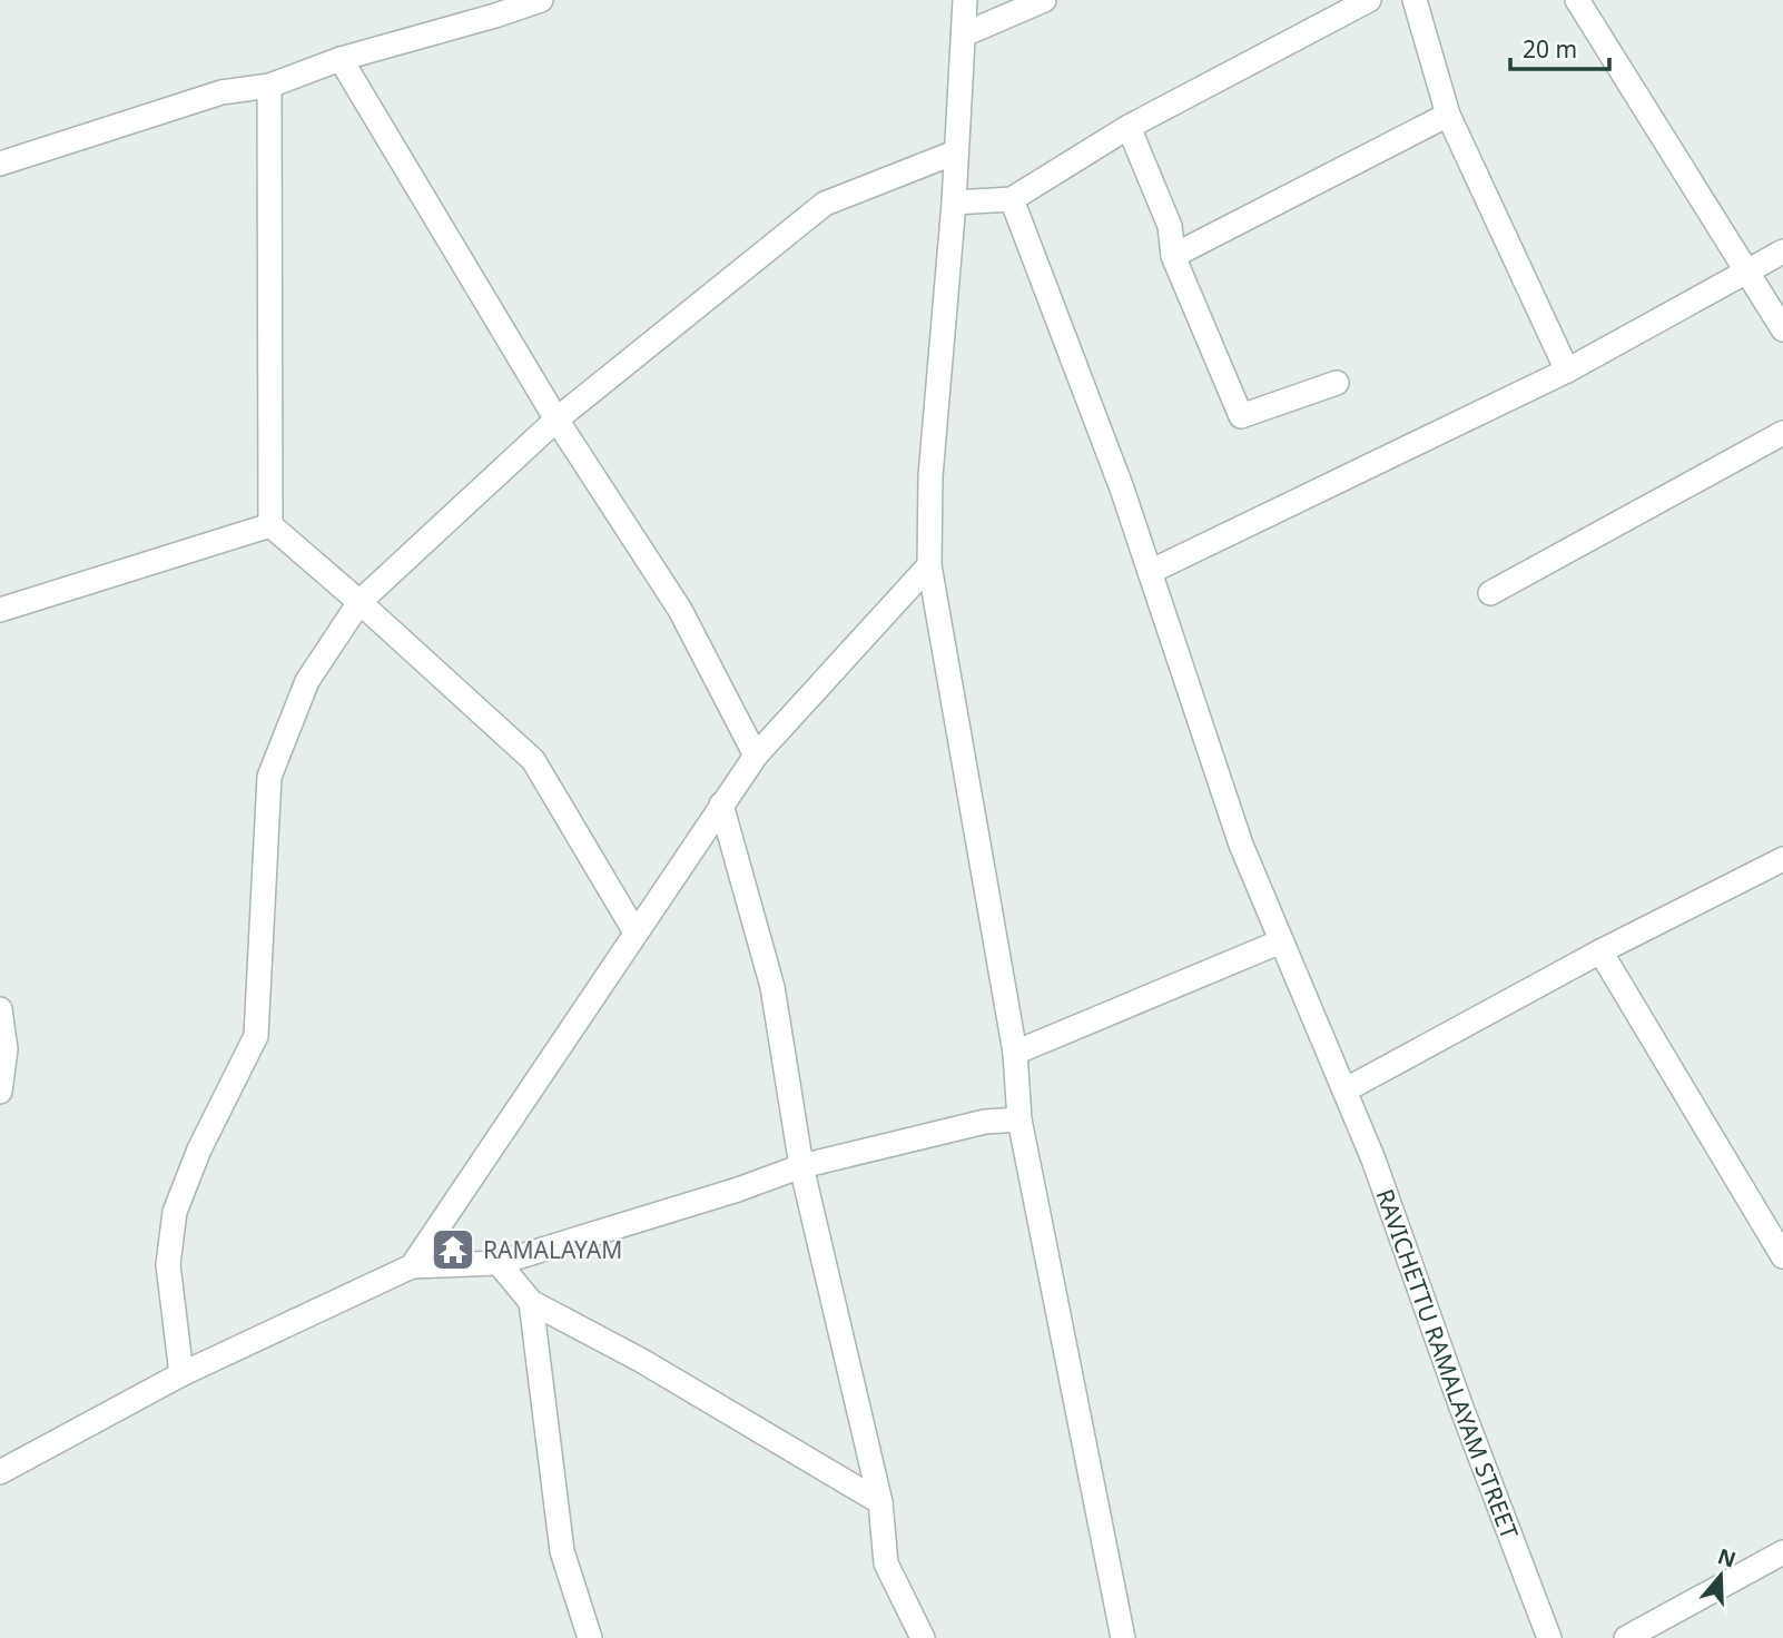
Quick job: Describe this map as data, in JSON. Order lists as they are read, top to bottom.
{
  "streets": {
    "street": ["RAVICHETTU RAMALAYAM STREET"]
  },
  "places": {
    "temple": ["RAMALAYAM"]
  },
  "scale_bar": "20 m",
  "north": "top"
}
